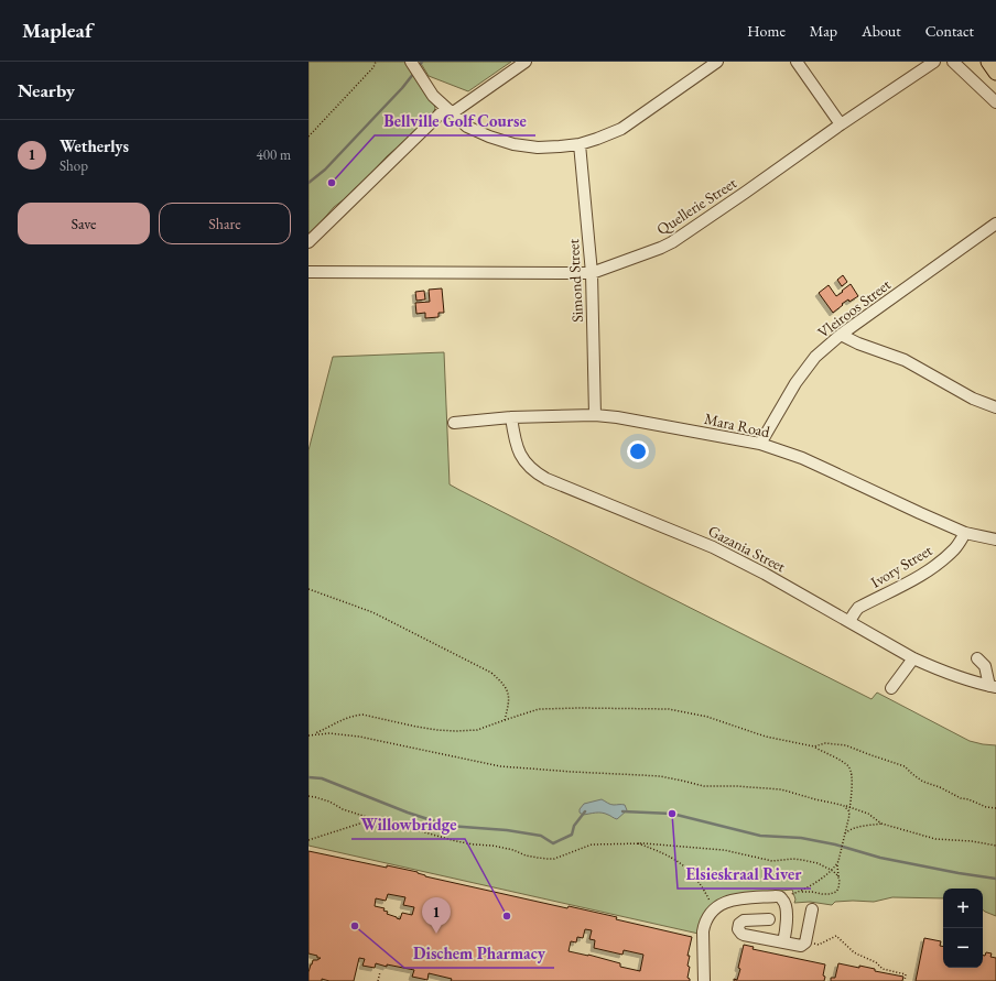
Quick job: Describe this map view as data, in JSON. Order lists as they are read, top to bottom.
{
  "streets": {
    "street": [
      "Quellerie Street",
      "Simond Street",
      "Vleiroos Street",
      "Mara Road",
      "Gazania Street",
      "Ivory Street"
    ]
  },
  "crossings": [
    ["Quellerie Street", "Simond Street"],
    ["Simond Street", "Mara Road"],
    ["Vleiroos Street", "Mara Road"],
    ["Mara Road", "Gazania Street"],
    ["Mara Road", "Ivory Street"],
    ["Gazania Street", "Ivory Street"]
  ],
  "places": [
    "Bellville Golf Course",
    "Elsieskraal River",
    "Willowbridge",
    "Dischem Pharmacy"
  ],
  "page": {
    "header": "Mapleaf",
    "nav": [
      "Home",
      "Map",
      "About",
      "Contact"
    ],
    "heading": "Nearby",
    "list": [
      {
        "mark": "1",
        "name": "Wetherlys",
        "note": "Shop",
        "value": "400 m"
      }
    ],
    "buttons": ["Save", "Share"],
    "map_buttons": ["+", "−"],
    "pins": "1"
  }
}
